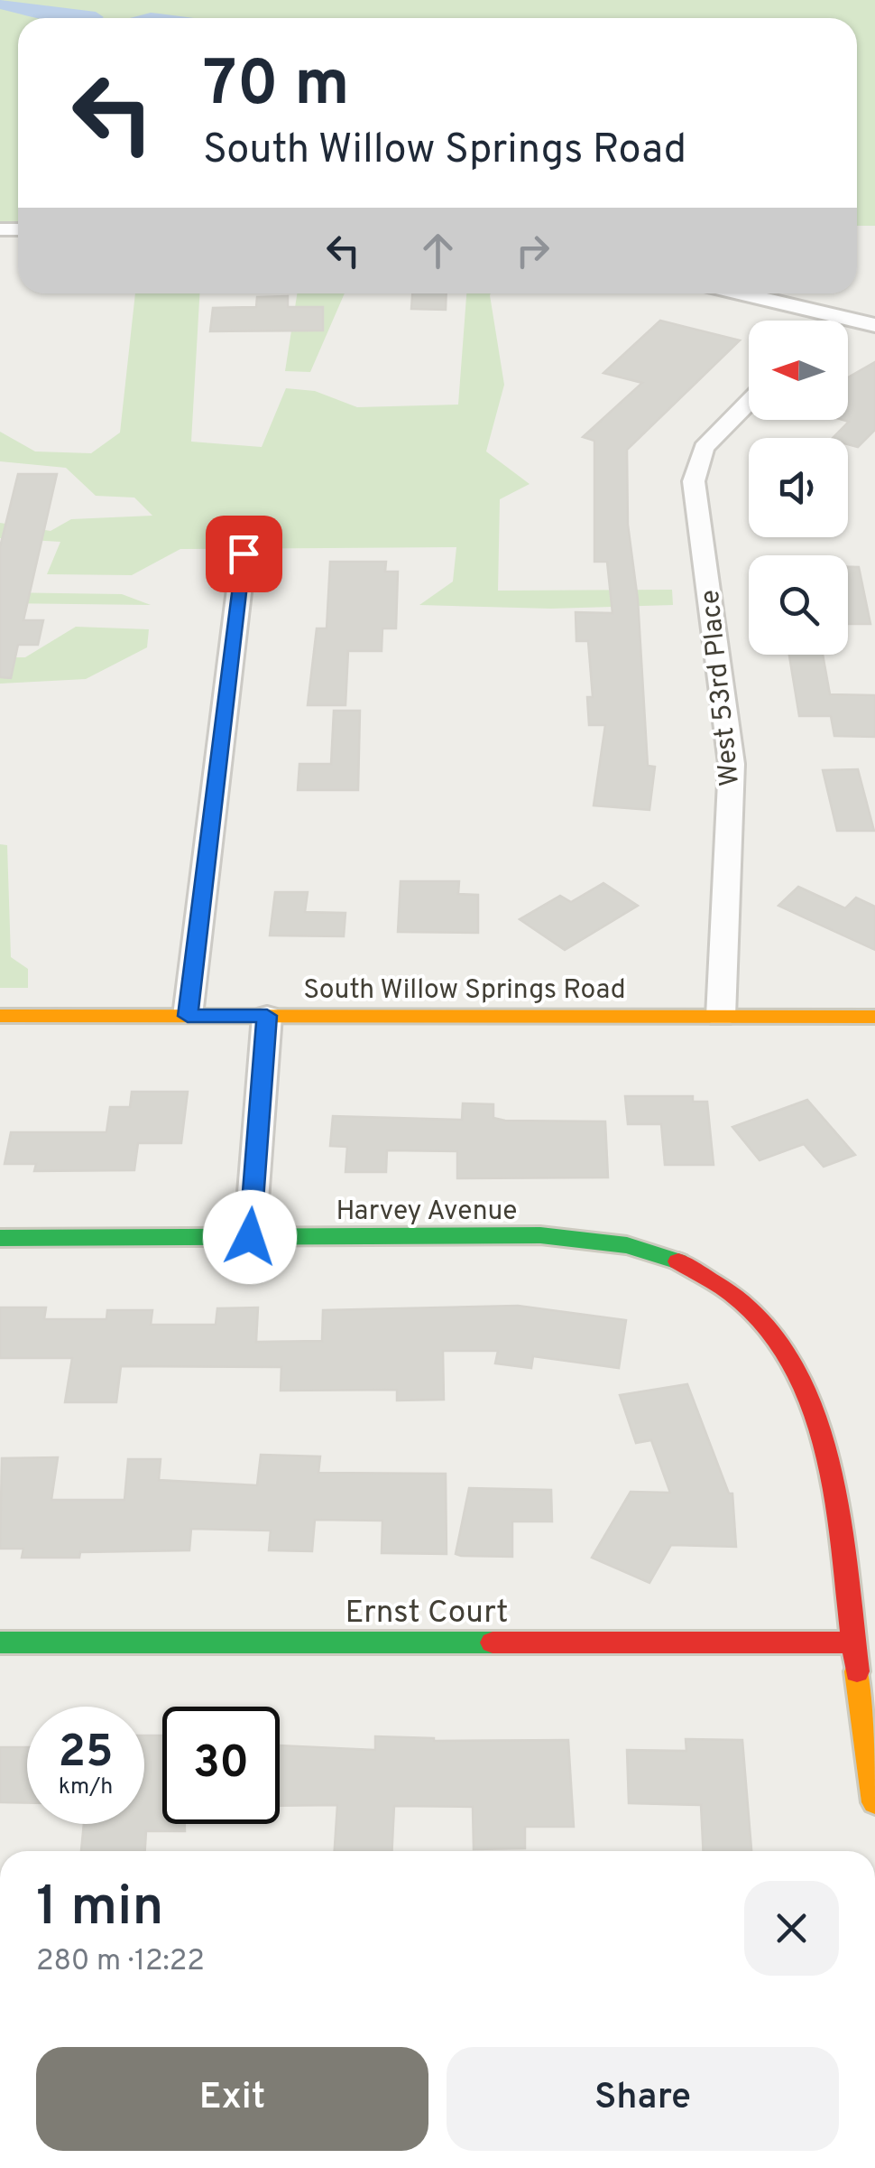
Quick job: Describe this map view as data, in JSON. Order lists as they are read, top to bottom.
{
  "streets": {
    "street": [
      "West 53rd Place",
      "South Willow Springs Road",
      "Harvey Avenue",
      "Ernst Court"
    ]
  },
  "crossings": [
    ["West 53rd Place", "South Willow Springs Road"],
    ["Harvey Avenue", "Ernst Court"]
  ],
  "north": "left",
  "page": {
    "turn": ["70 m", "South Willow Springs Road"],
    "speed": "25 km/h",
    "limit": "30",
    "heading": ["1 min", "280 m · 12:22"],
    "buttons": ["Exit", "Share"]
  }
}
